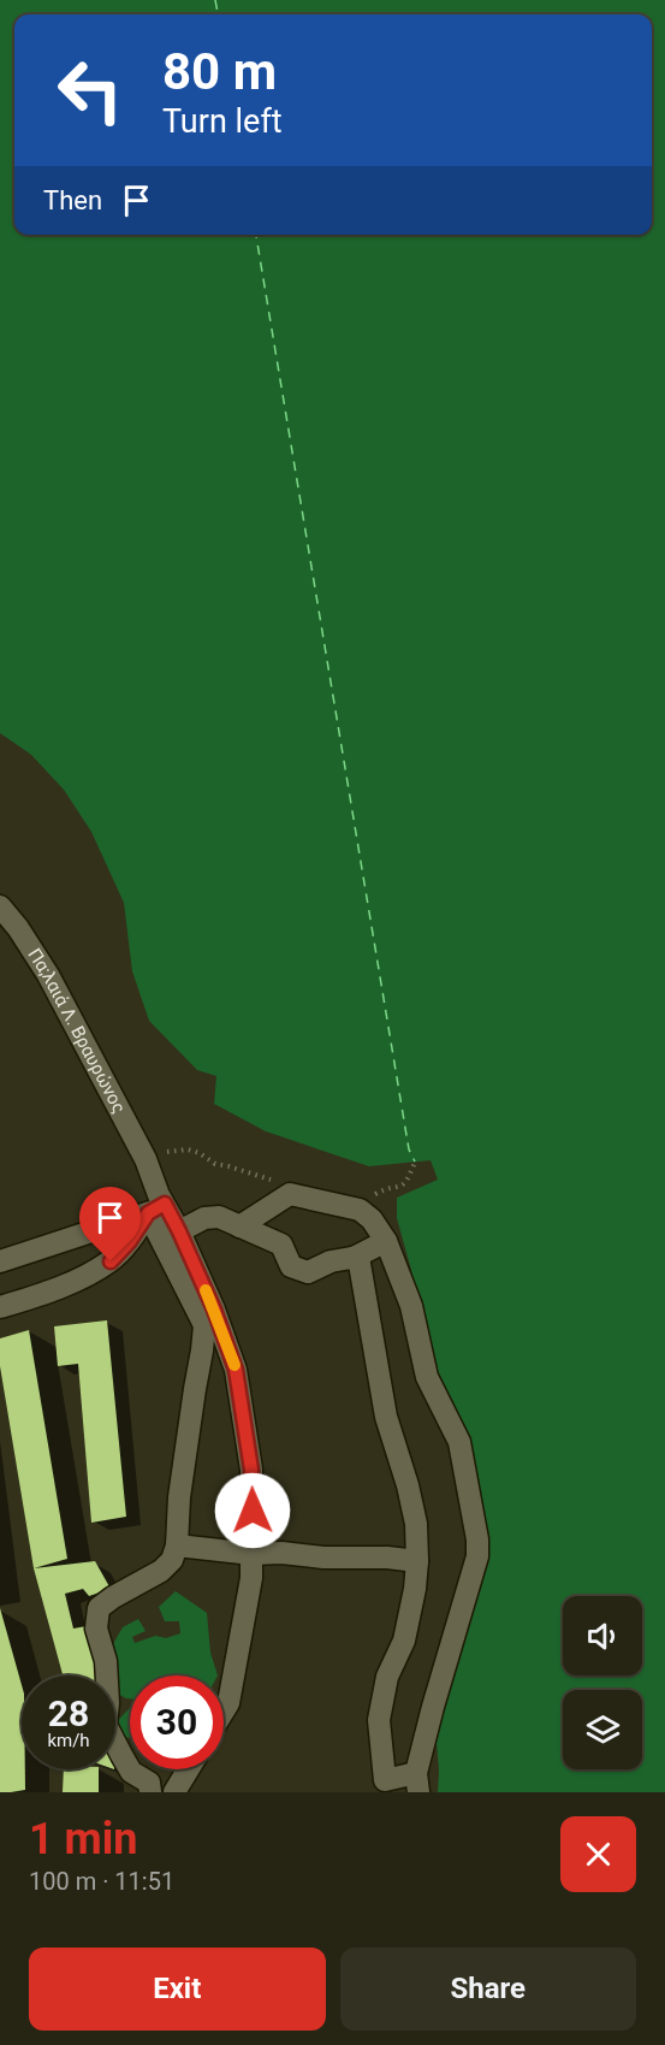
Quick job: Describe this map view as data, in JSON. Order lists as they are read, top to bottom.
{
  "streets": {
    "street": ["Πα;λαιά Λ. Βραυρώνος"]
  },
  "page": {
    "turn": ["80 m", "Turn left"],
    "then": "Then",
    "speed": "28 km/h",
    "limit": "30",
    "heading": ["1 min", "100 m · 11:51"],
    "buttons": ["Exit", "Share"]
  }
}
